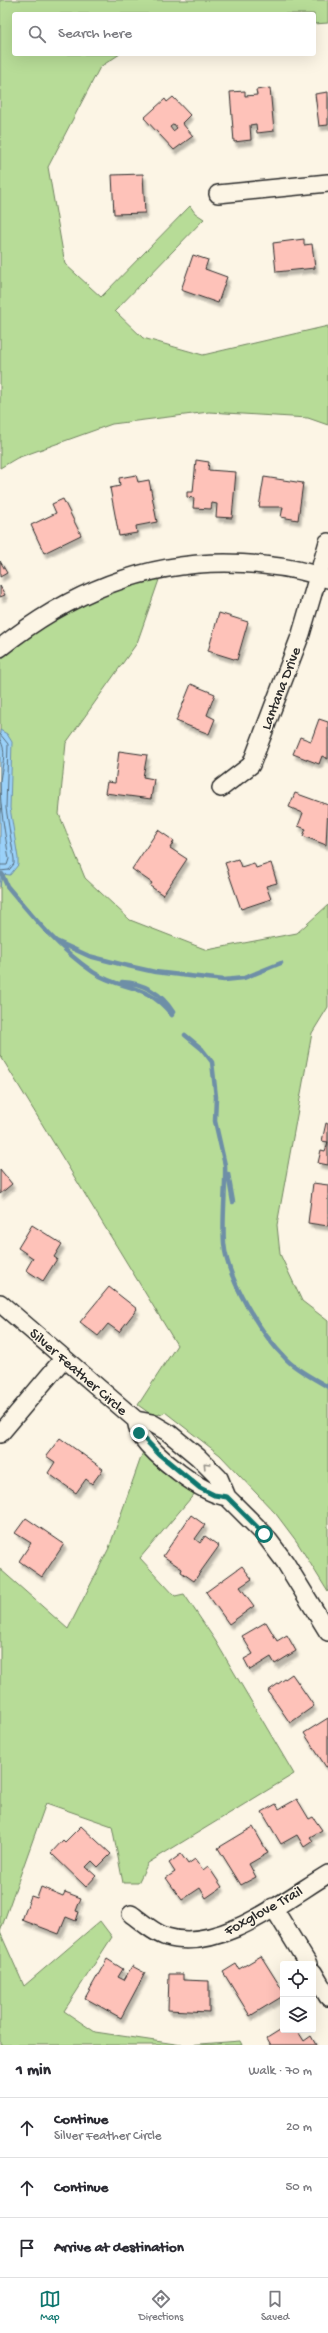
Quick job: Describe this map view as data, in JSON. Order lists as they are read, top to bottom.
{
  "streets": {
    "street": ["Lantana Drive", "Silver Feather Circle", "Foxglove Trail"]
  },
  "page": {
    "search": "Search here",
    "heading": ["1 min", "Walk · 70 m"],
    "list": [
      ["Continue", "Silver Feather Circle", "20 m"],
      ["Continue", "50 m"],
      "Arrive at destination"
    ],
    "nav": ["Map", "Directions", "Saved"]
  }
}
